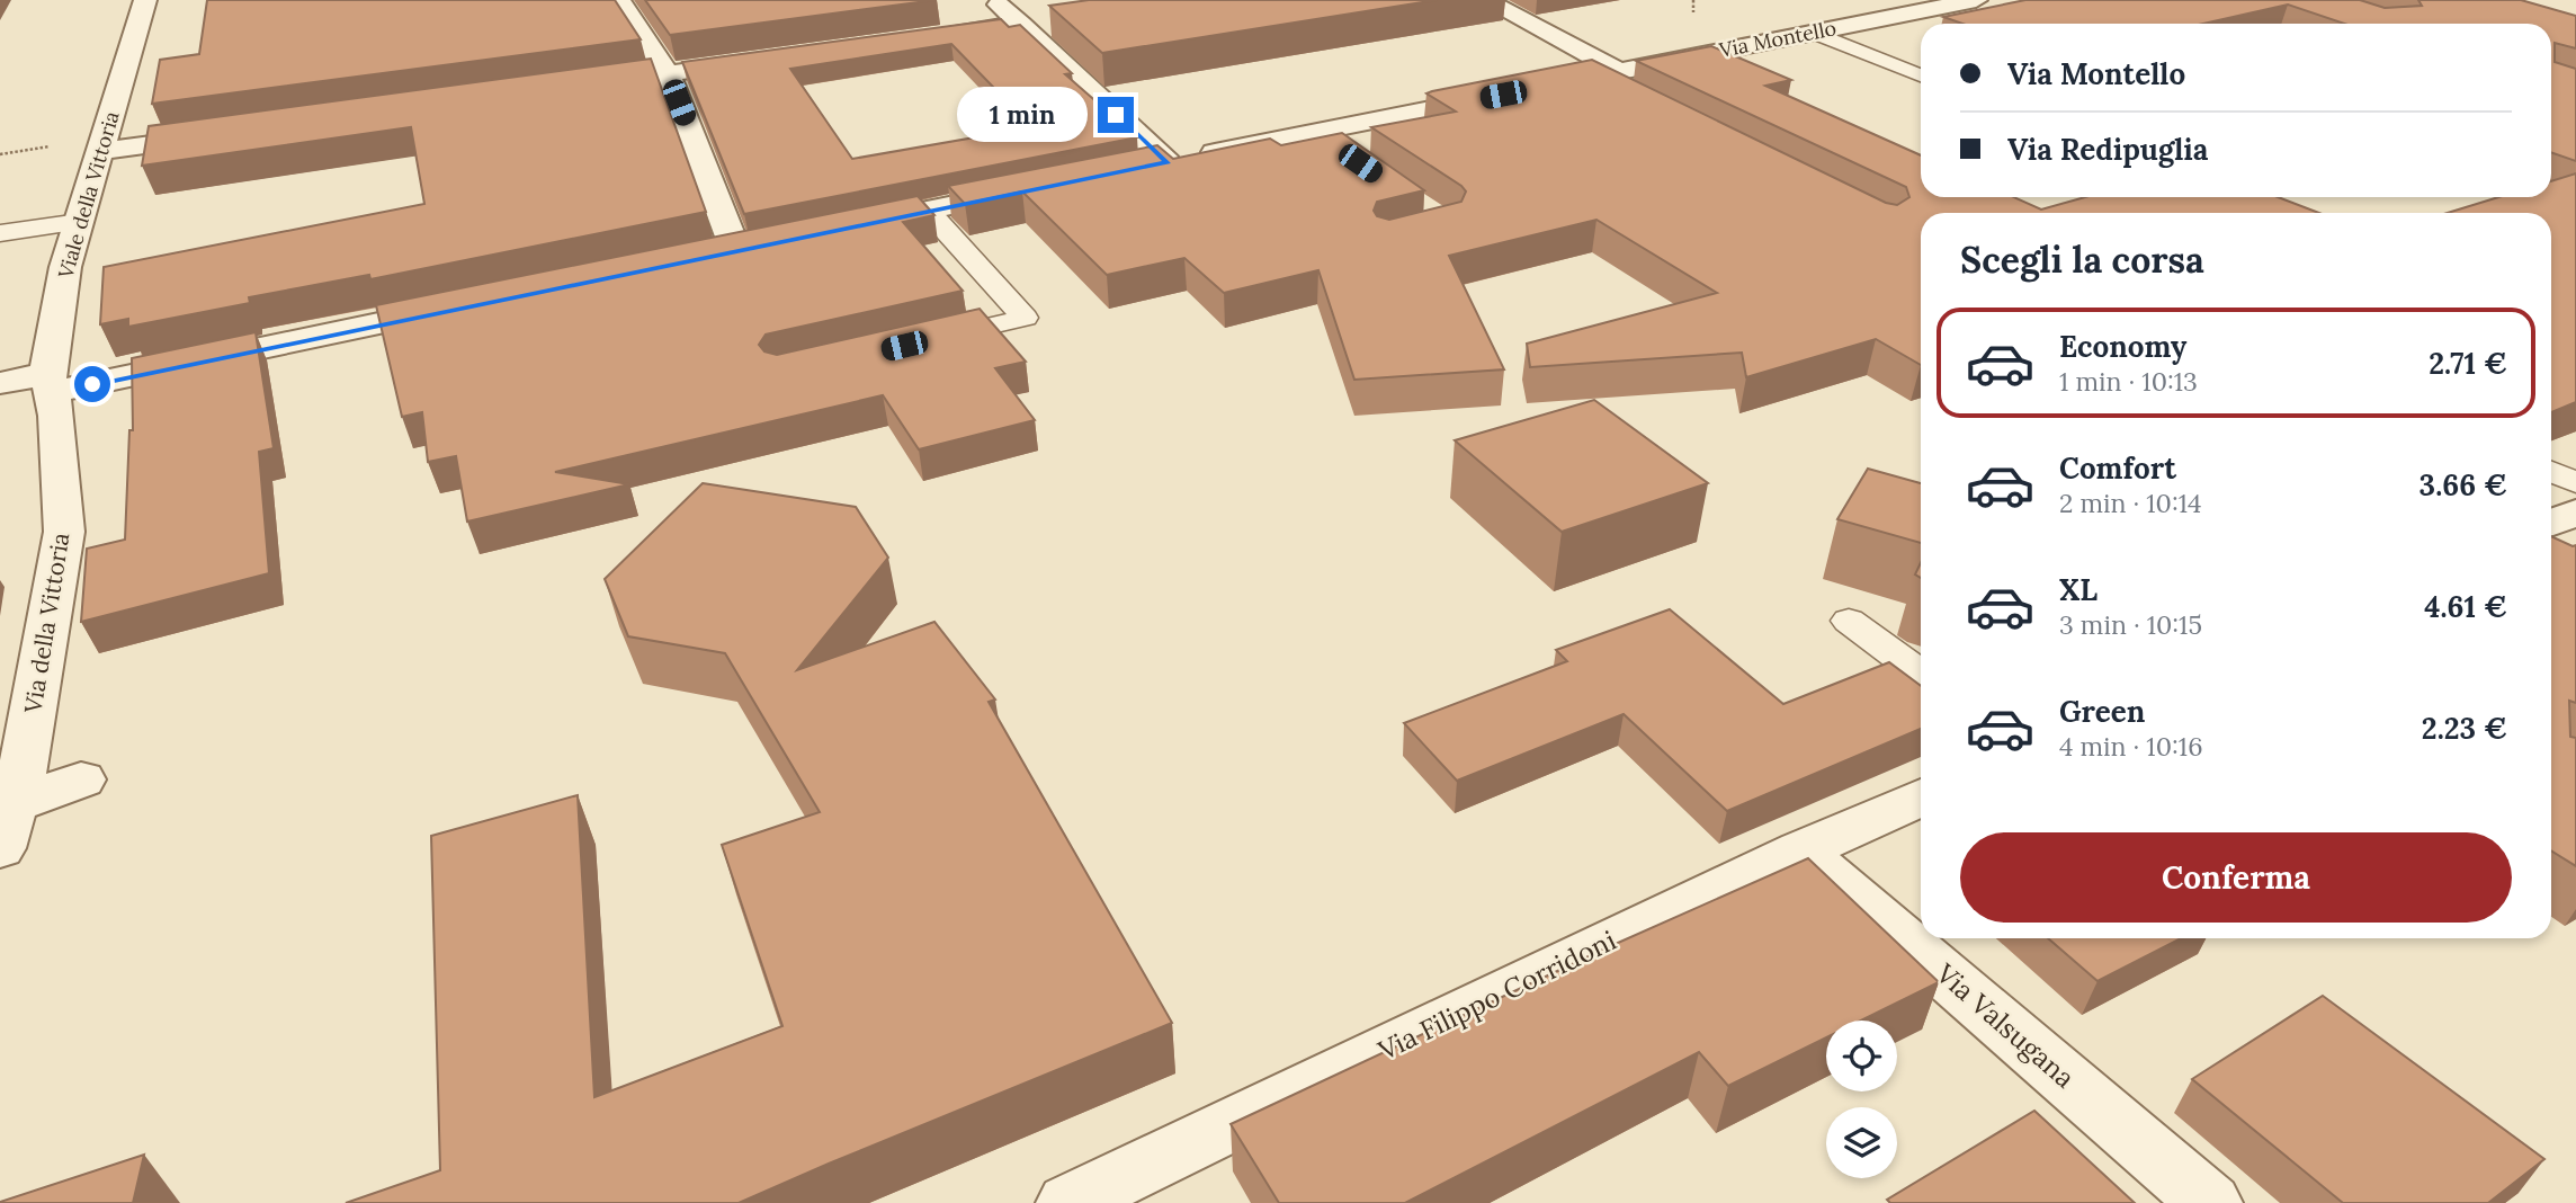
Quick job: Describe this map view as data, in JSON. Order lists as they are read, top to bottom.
{
  "streets": {
    "street": [
      "Via Montello",
      "Viale della Vittoria",
      "Via della Vittoria",
      "Via Filippo Corridoni",
      "Via Valsugana"
    ]
  },
  "crossings": [
    ["Viale della Vittoria", "Via della Vittoria"],
    ["Via Filippo Corridoni", "Via Valsugana"]
  ],
  "page": {
    "banner": ["Via Montello", "Via Redipuglia"],
    "bubble": "1 min",
    "heading": "Scegli la corsa",
    "list": [
      {
        "name": "Economy",
        "note": "1 min · 10:13",
        "value": "2.71 €"
      },
      {
        "name": "Comfort",
        "note": "2 min · 10:14",
        "value": "3.66 €"
      },
      {
        "name": "XL",
        "note": "3 min · 10:15",
        "value": "4.61 €"
      },
      {
        "name": "Green",
        "note": "4 min · 10:16",
        "value": "2.23 €"
      }
    ],
    "buttons": "Conferma"
  }
}
